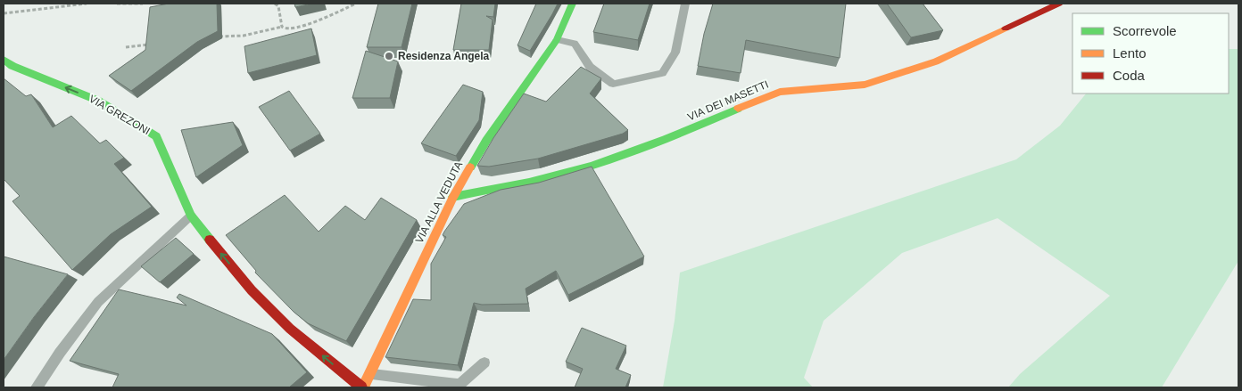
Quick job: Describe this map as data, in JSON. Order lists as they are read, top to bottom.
{
  "streets": {
    "street": ["VIA DEI MASETTI", "VIA GREZONI", "VIA ALLA VEDUTA"]
  },
  "crossings": [
    ["VIA DEI MASETTI", "VIA ALLA VEDUTA"],
    ["VIA GREZONI", "VIA ALLA VEDUTA"]
  ],
  "one_way": ["VIA GREZONI"],
  "places": ["Residenza Angela"],
  "legend": ["Scorrevole", "Lento", "Coda"]
}
